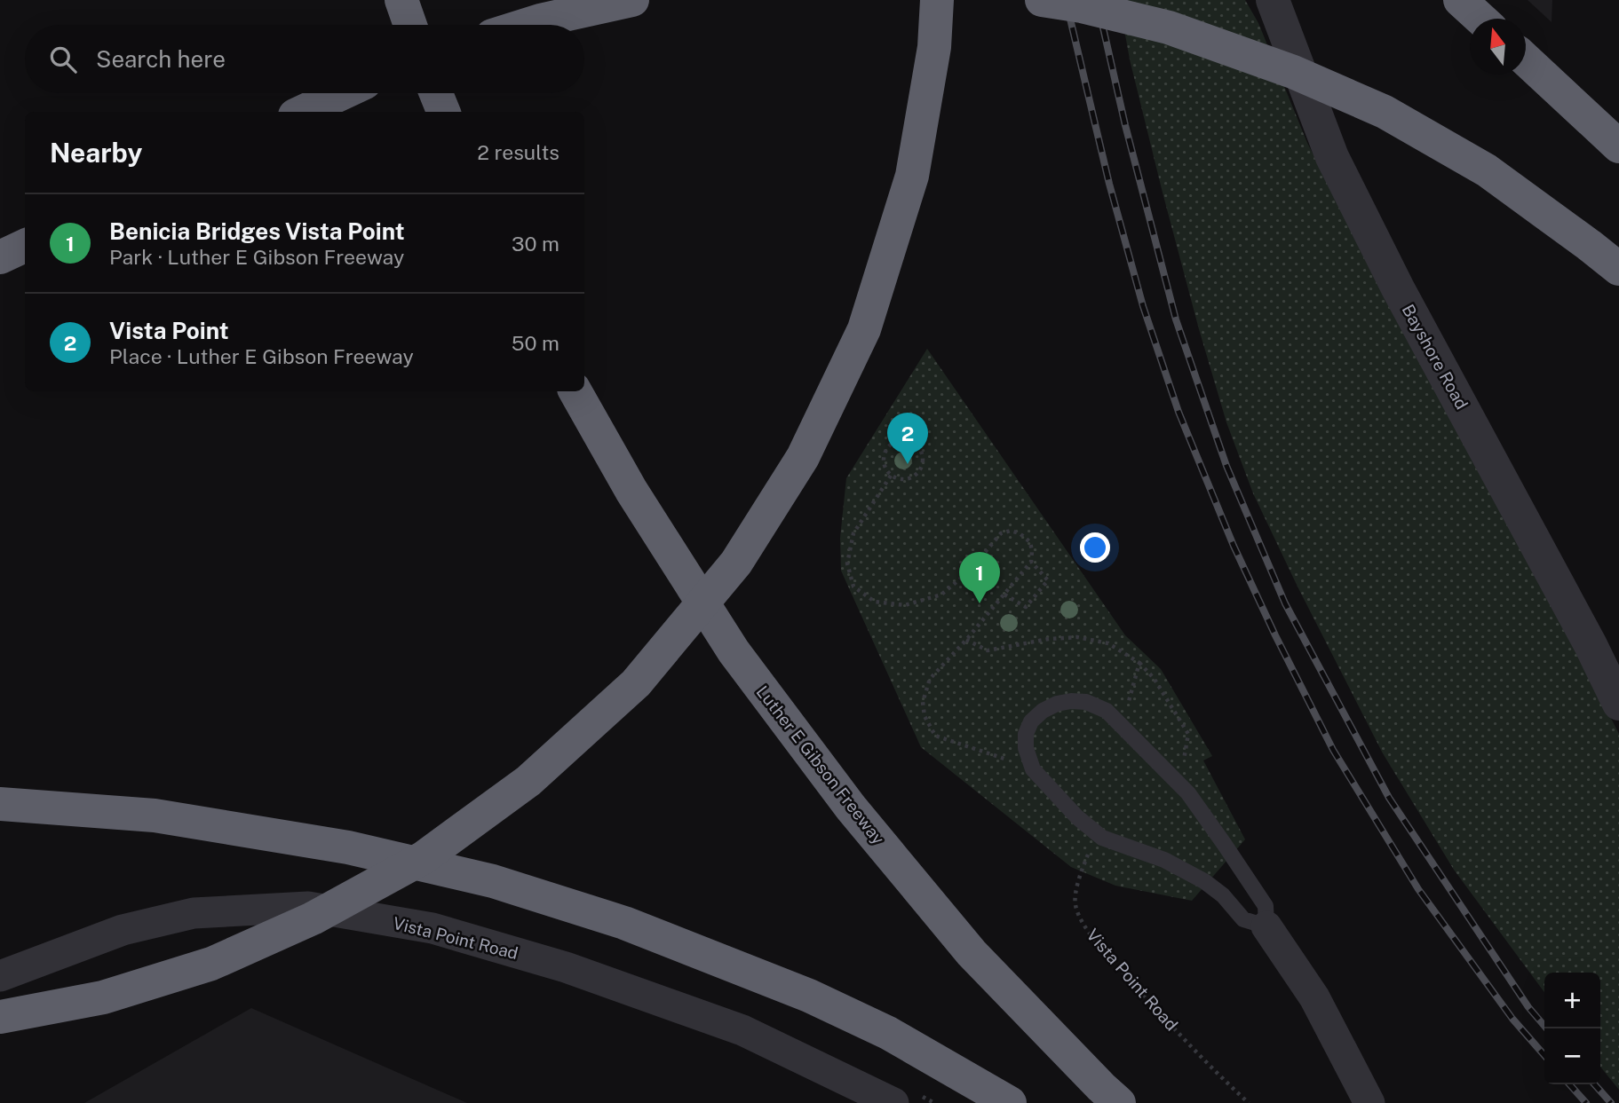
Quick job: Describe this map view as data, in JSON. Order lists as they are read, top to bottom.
{
  "streets": {
    "highway": ["Luther E Gibson Freeway"],
    "street": ["Bayshore Road", "Vista Point Road"]
  },
  "north": "top",
  "page": {
    "search": "Search here",
    "heading": ["Nearby", "2 results"],
    "list": [
      {
        "mark": "1",
        "name": "Benicia Bridges Vista Point",
        "note": "Park · Luther E Gibson Freeway",
        "value": "30 m"
      },
      {
        "mark": "2",
        "name": "Vista Point",
        "note": "Place · Luther E Gibson Freeway",
        "value": "50 m"
      }
    ],
    "pins": ["2", "1"],
    "map_buttons": ["+", "−"]
  }
}
